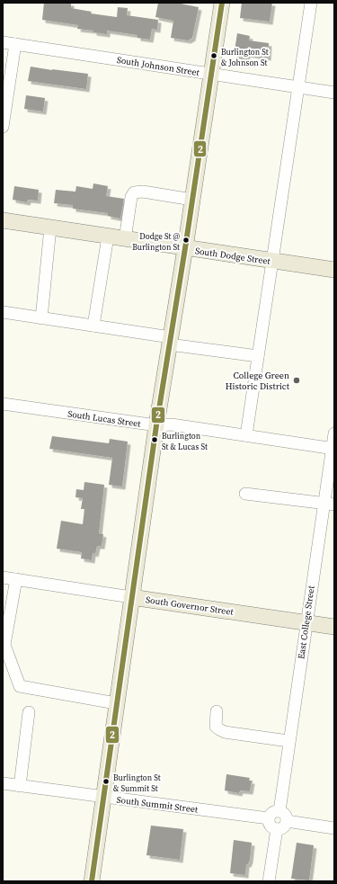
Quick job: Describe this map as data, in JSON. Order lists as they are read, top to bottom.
{
  "streets": {
    "main road": ["South Dodge Street", "South Governor Street"],
    "street": [
      "South Johnson Street",
      "South Lucas Street",
      "East College Street",
      "South Summit Street"
    ]
  },
  "crossings": [
    ["South Lucas Street", "East College Street"],
    ["South Governor Street", "East College Street"],
    ["East College Street", "South Summit Street"]
  ],
  "places": [
    "Burlington St & Johnson St",
    "Dodge St @ Burlington St",
    "College Green Historic District",
    "Burlington St & Lucas St",
    "Burlington St & Summit St"
  ],
  "lines": ["transit line 2"]
}
